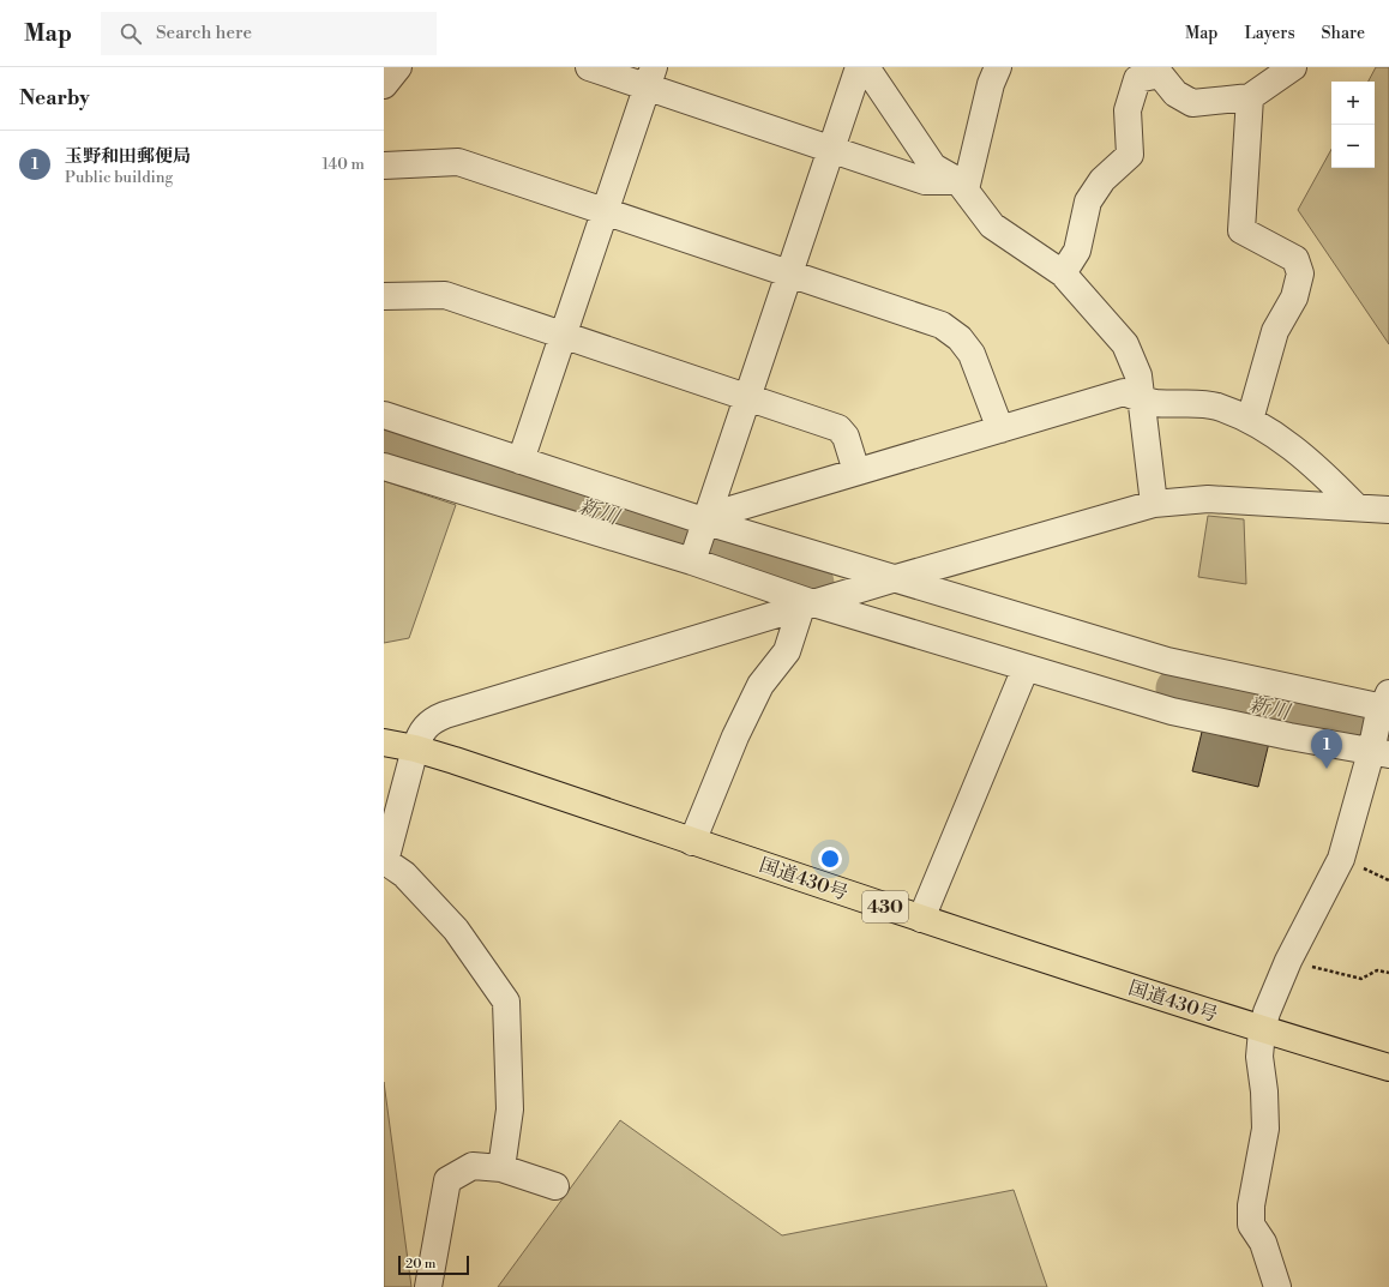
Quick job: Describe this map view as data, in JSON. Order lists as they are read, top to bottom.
{
  "streets": {
    "highway": ["国道430号", "430"]
  },
  "water": ["新川"],
  "scale_bar": "20 m",
  "page": {
    "header": "Map",
    "search": "Search here",
    "nav": ["Map", "Layers", "Share"],
    "heading": "Nearby",
    "map_buttons": ["+", "−"],
    "list": [
      {
        "mark": "1",
        "name": "玉野和田郵便局",
        "note": "Public building",
        "value": "140 m"
      }
    ],
    "pins": "1",
    "scale": "20 m"
  }
}
